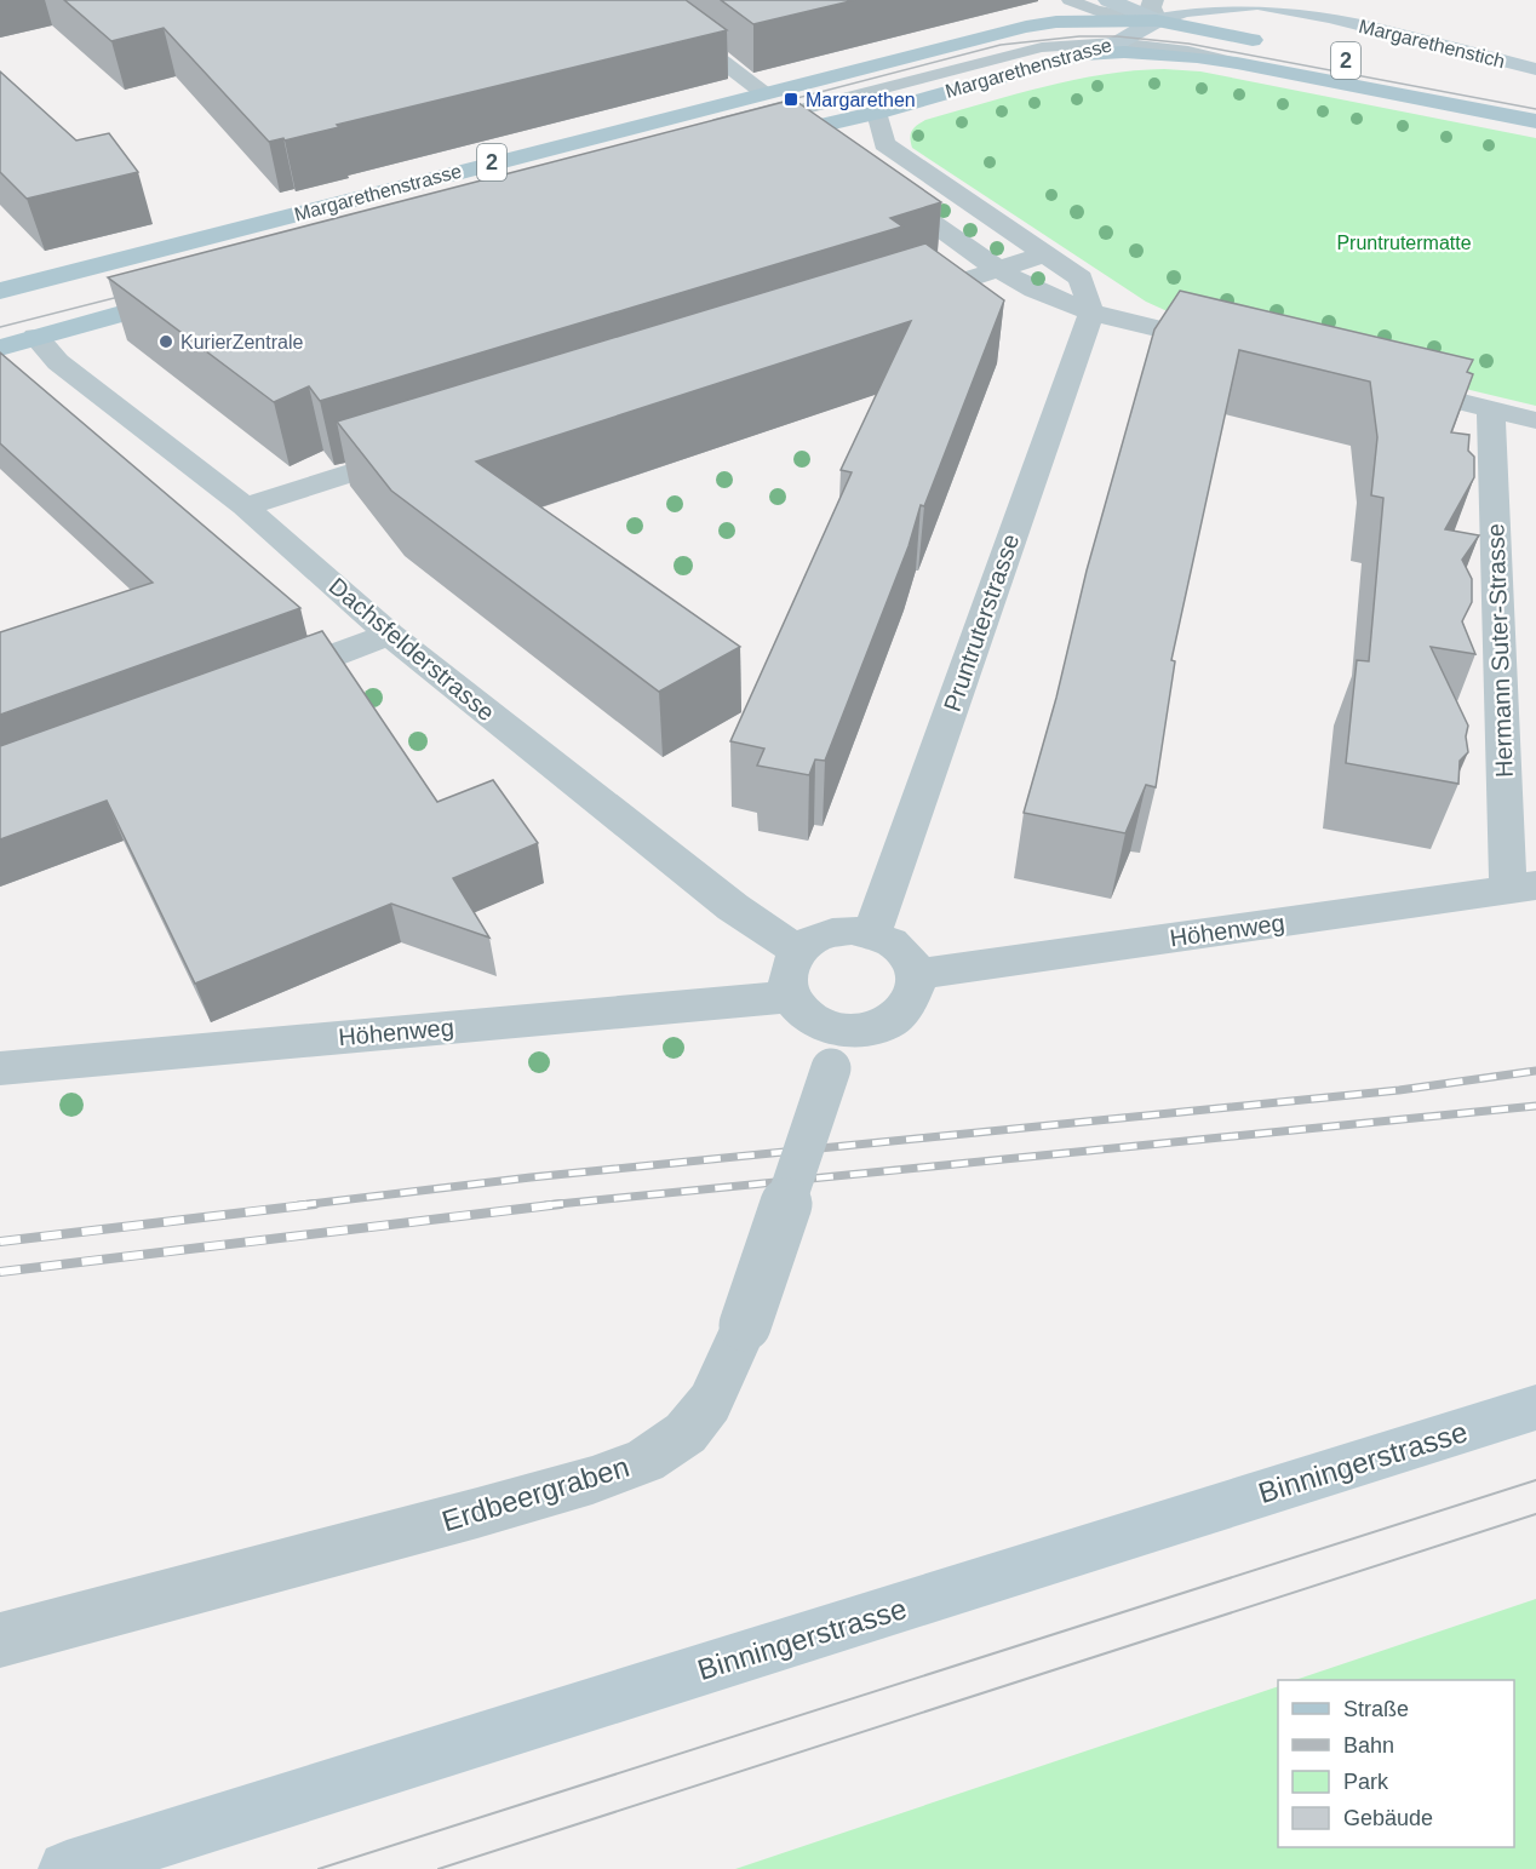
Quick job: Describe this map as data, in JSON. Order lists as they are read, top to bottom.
{
  "streets": {
    "main road": [
      "Margarethenstich",
      "2",
      "Margarethenstrasse",
      "Binningerstrasse"
    ],
    "street": [
      "Pruntruterstrasse",
      "Dachsfelderstrasse",
      "Hermann Suter-Strasse",
      "Höhenweg",
      "Erdbeergraben"
    ]
  },
  "crossings": [
    ["Margarethenstich", "2"],
    ["Margarethenstich", "Margarethenstrasse"],
    ["2", "Margarethenstrasse"],
    ["Pruntruterstrasse", "Dachsfelderstrasse"],
    ["Pruntruterstrasse", "Höhenweg"],
    ["Pruntruterstrasse", "Erdbeergraben"],
    ["Dachsfelderstrasse", "Höhenweg"],
    ["Dachsfelderstrasse", "Erdbeergraben"],
    ["Hermann Suter-Strasse", "Höhenweg"],
    ["Höhenweg", "Erdbeergraben"]
  ],
  "parks": ["Pruntrutermatte"],
  "places": {
    "transit": ["Margarethen"],
    "other": ["KurierZentrale"]
  },
  "legend": [
    "Straße",
    "Bahn",
    "Park",
    "Gebäude"
  ]
}
